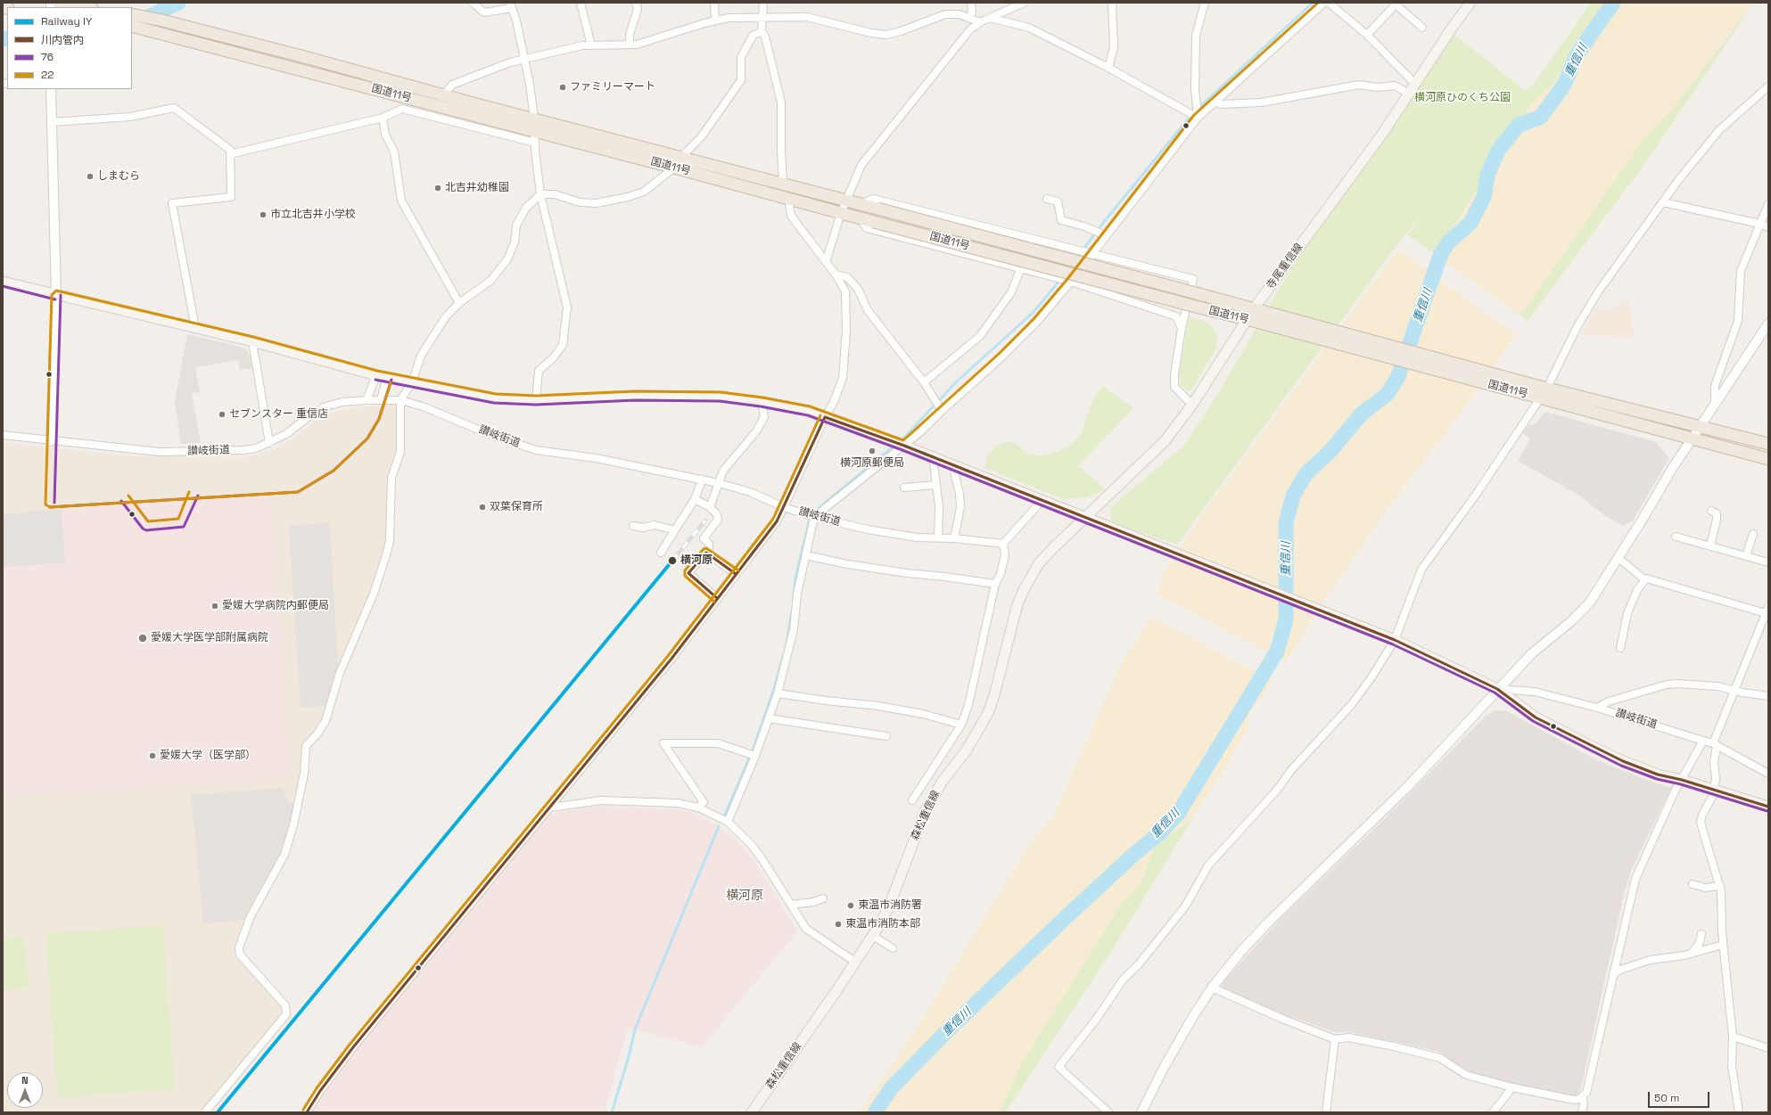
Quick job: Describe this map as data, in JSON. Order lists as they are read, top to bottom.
{
  "streets": {
    "highway": ["国道11号"],
    "main road": ["寺尾重信線", "森松重信線"],
    "street": ["讃岐街道"]
  },
  "crossings": [
    ["国道11号", "寺尾重信線"],
    ["寺尾重信線", "森松重信線"]
  ],
  "districts": ["横河原"],
  "water": ["重信川"],
  "parks": ["横河原ひのくち公園"],
  "places": [
    "ファミリーマート",
    "しまむら",
    "北吉井幼稚園",
    "市立北吉井小学校",
    "セブンスター 重信店",
    "横河原郵便局",
    "双葉保育所",
    "横河原",
    "愛媛大学病院内郵便局",
    "愛媛大学医学部附属病院",
    "愛媛大学（医学部）",
    "東温市消防署",
    "東温市消防本部"
  ],
  "lines": [
    "transit line 22",
    "transit line 76",
    "transit line 川内管内",
    "rail line IY"
  ],
  "legend": [
    "Railway IY",
    "川内管内",
    "76",
    "22"
  ],
  "scale_bar": "50 m",
  "north": "top"
}
